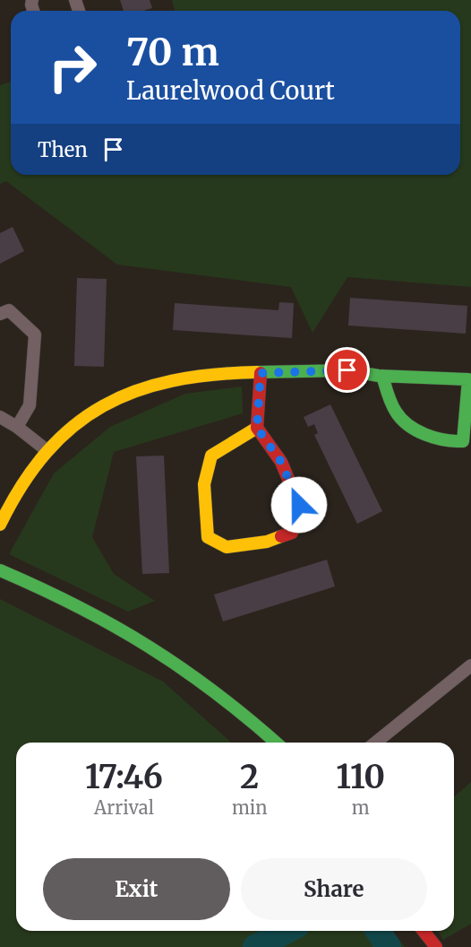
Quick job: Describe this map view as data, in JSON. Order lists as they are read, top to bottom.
{
  "page": {
    "turn": ["70 m", "Laurelwood Court"],
    "then": "Then",
    "eta": [
      "17:46",
      "Arrival",
      "2",
      "min",
      "110",
      "m"
    ],
    "buttons": ["Exit", "Share"]
  }
}
